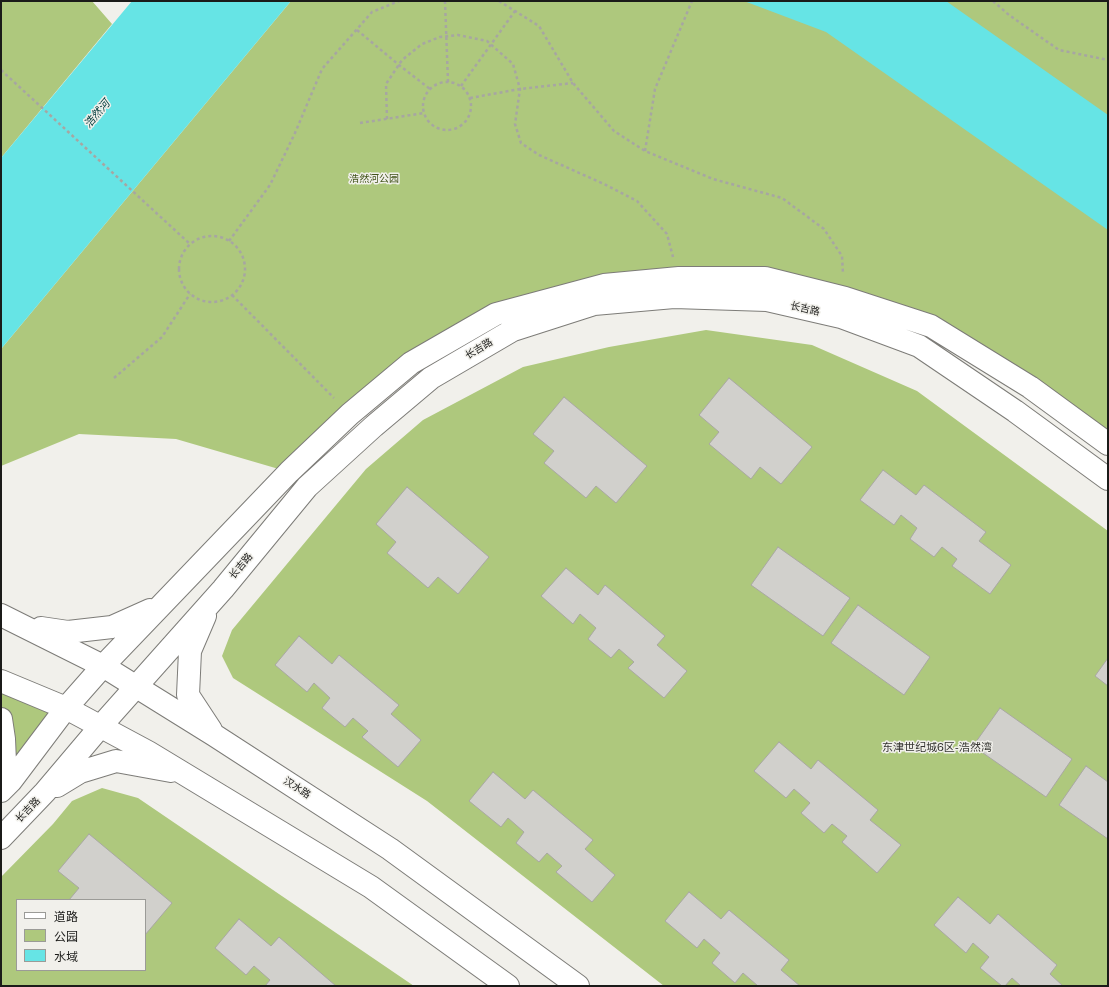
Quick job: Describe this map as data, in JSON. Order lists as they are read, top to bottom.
{
  "streets": {
    "street": ["长吉路", "汉水路"]
  },
  "crossings": [
    ["长吉路", "汉水路"]
  ],
  "districts": ["东津世纪城6区-浩然湾"],
  "water": ["浩然河"],
  "parks": ["浩然河公园"],
  "legend": ["道路", "公园", "水域"]
}
